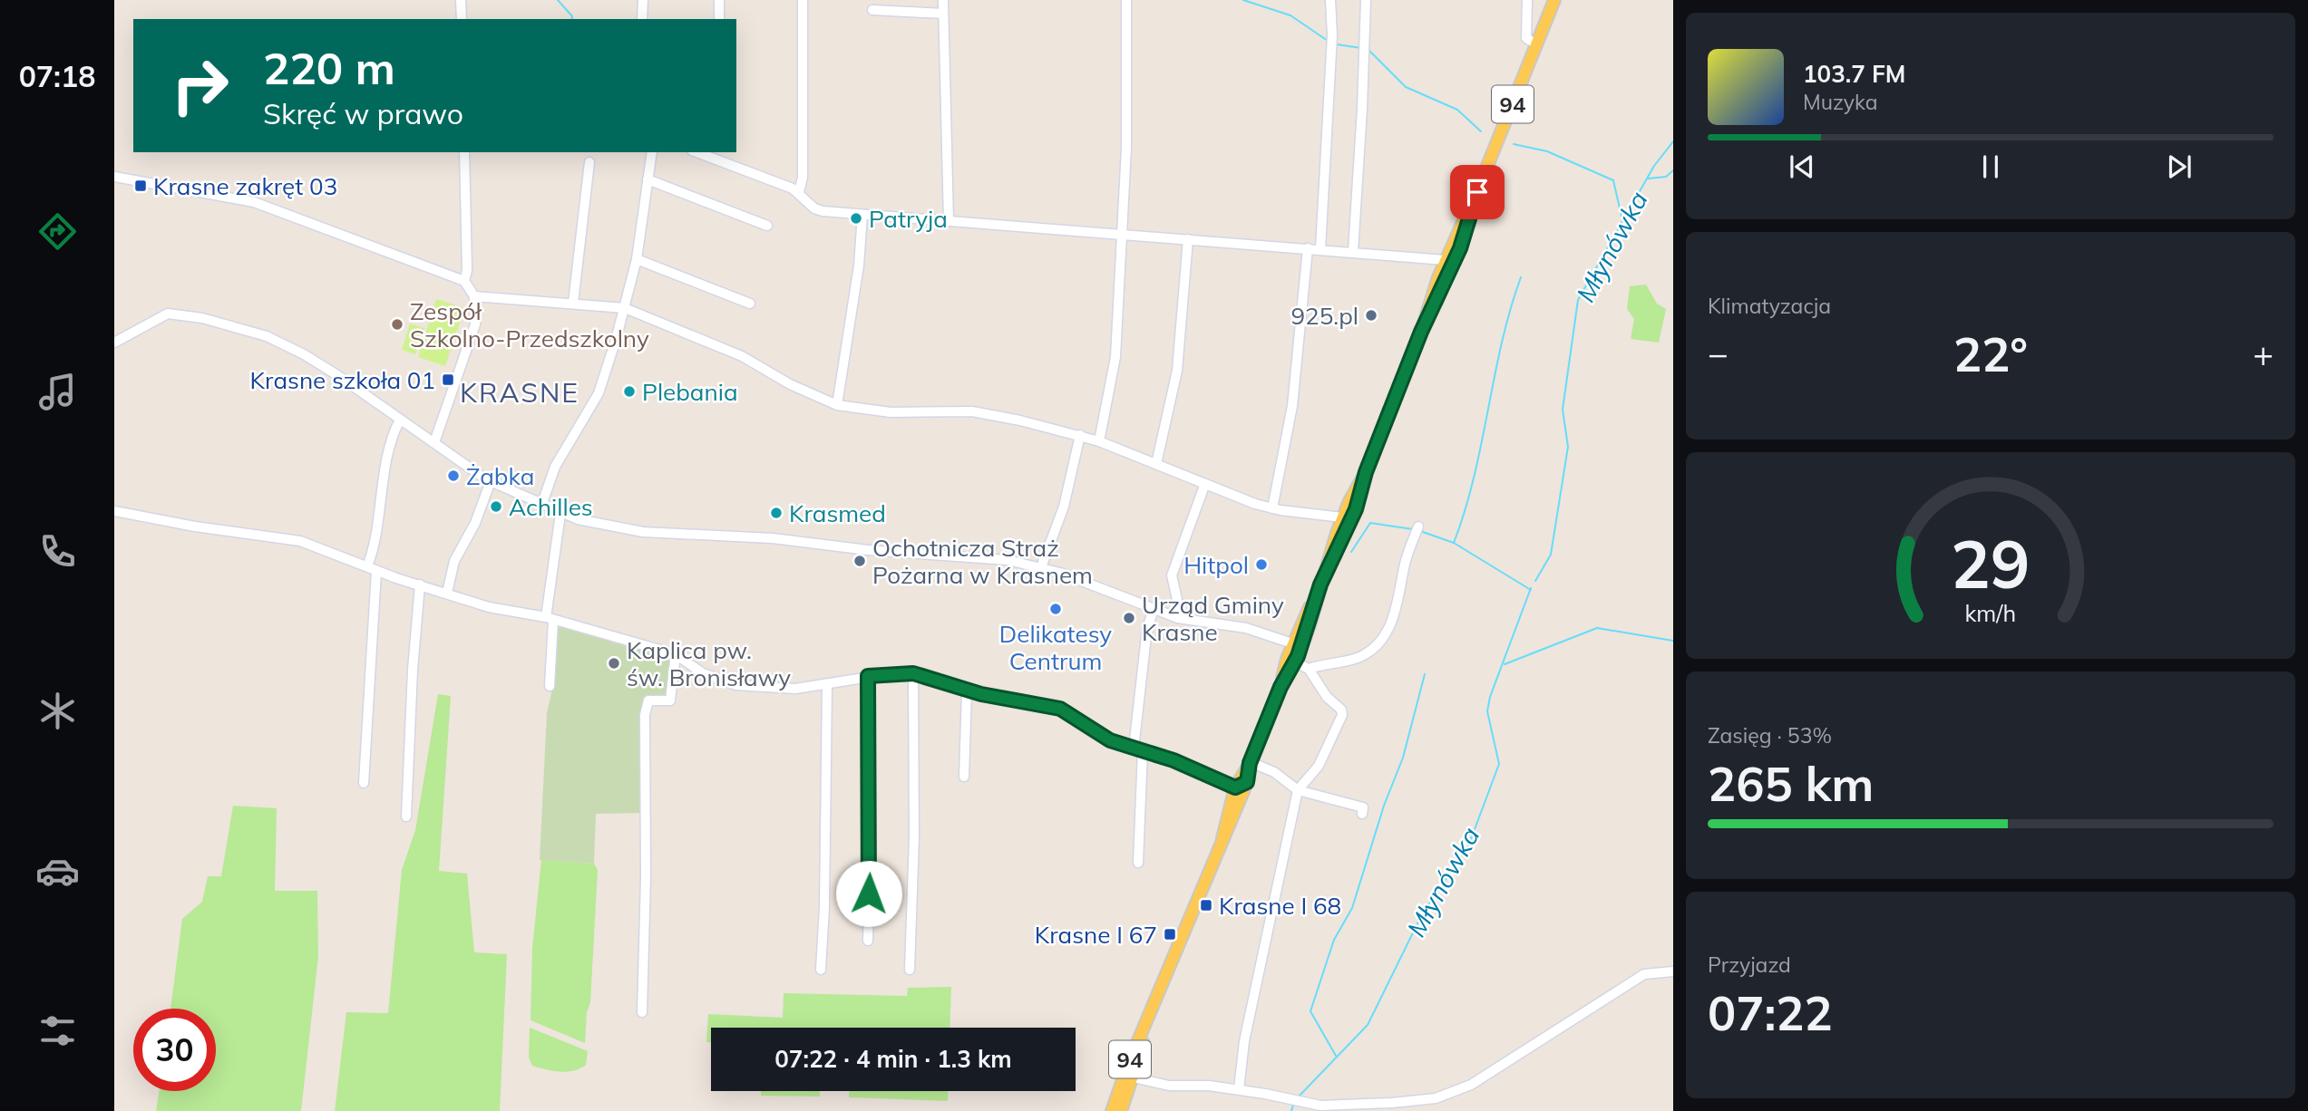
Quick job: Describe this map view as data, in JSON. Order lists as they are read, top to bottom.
{
  "streets": {
    "main road": ["94"]
  },
  "districts": ["KRASNE"],
  "water": ["Młynówka"],
  "places": {
    "transit": [
      "Krasne zakręt 03",
      "Krasne szkoła 01",
      "Krasne I 68",
      "Krasne I 67"
    ],
    "other": [
      "Patryja",
      "925.pl",
      "Zespół Szkolno-Przedszkolny",
      "Plebania",
      "Żabka",
      "Achilles",
      "Krasmed",
      "Ochotnicza Straż Pożarna w Krasnem",
      "Hitpol",
      "Delikatesy Centrum",
      "Urząd Gminy Krasne",
      "Kaplica pw. św. Bronisławy"
    ]
  },
  "page": {
    "tabs": "07:18",
    "turn": ["220 m", "Skręć w prawo"],
    "song": ["103.7 FM", "Muzyka"],
    "tile": [
      "Klimatyzacja",
      ["Zasięg · 53%", "265 km"],
      ["Przyjazd", "07:22"]
    ],
    "heat": ["−", "22°", "+"],
    "limit": "30",
    "trip": "07:22 · 4 min · 1.3 km",
    "gauge": ["29", "km/h"]
  }
}
